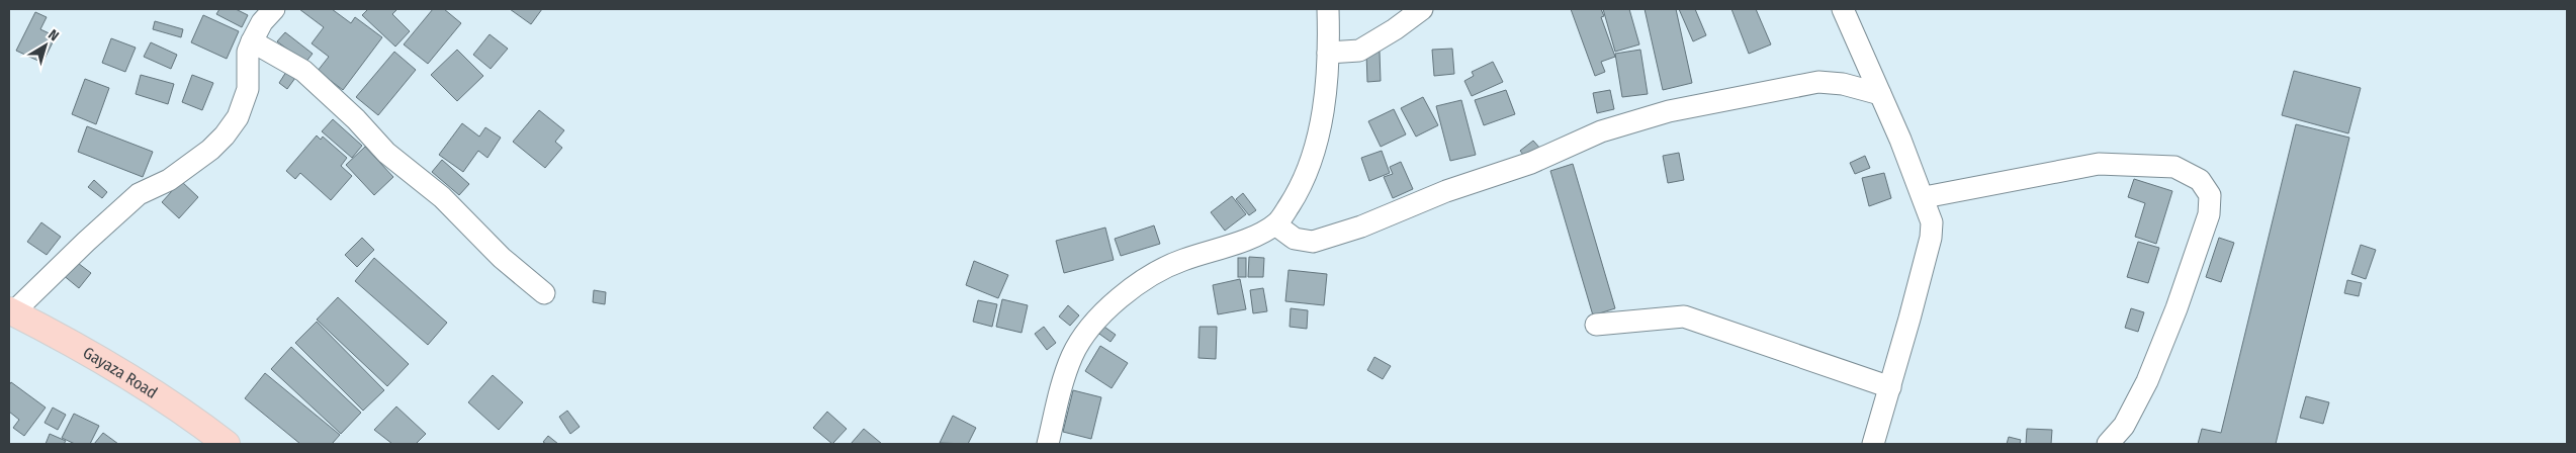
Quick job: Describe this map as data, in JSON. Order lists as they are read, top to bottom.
{
  "streets": {
    "main road": ["Gayaza Road"]
  },
  "north": "top right"
}
